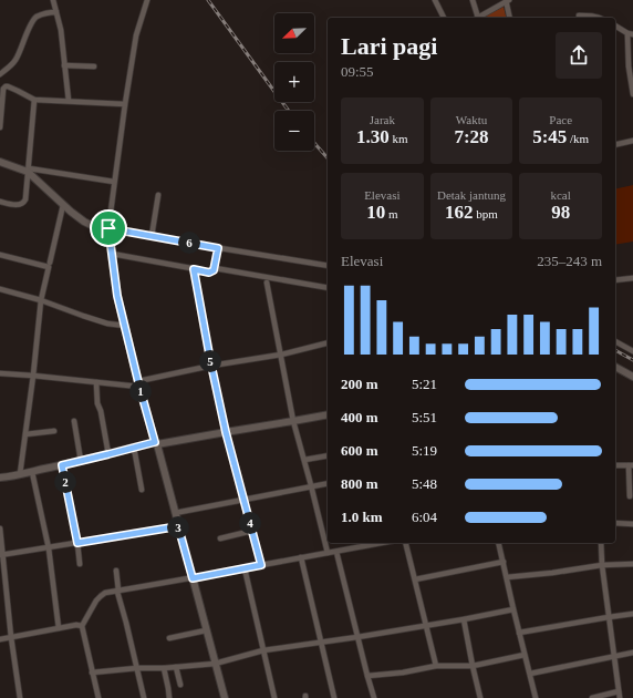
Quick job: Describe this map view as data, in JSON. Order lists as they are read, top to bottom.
{
  "north": "bottom left",
  "page": {
    "map_buttons": ["+", "−"],
    "heading": ["Lari pagi", "09:55"],
    "stats": [
      ["Jarak", "1.30 km"],
      ["Waktu", "7:28"],
      ["Pace", "5:45 /km"],
      ["Elevasi", "10 m"],
      ["Detak jantung", "162 bpm"],
      ["kcal", "98"]
    ],
    "pins": [
      "6",
      "5",
      "1",
      "2",
      "4",
      "3"
    ],
    "chart": ["Elevasi", "235–243 m"],
    "list": [
      {
        "name": "200 m",
        "note": "5:21"
      },
      {
        "name": "400 m",
        "note": "5:51"
      },
      {
        "name": "600 m",
        "note": "5:19"
      },
      {
        "name": "800 m",
        "note": "5:48"
      },
      {
        "name": "1.0 km",
        "note": "6:04"
      }
    ]
  }
}
